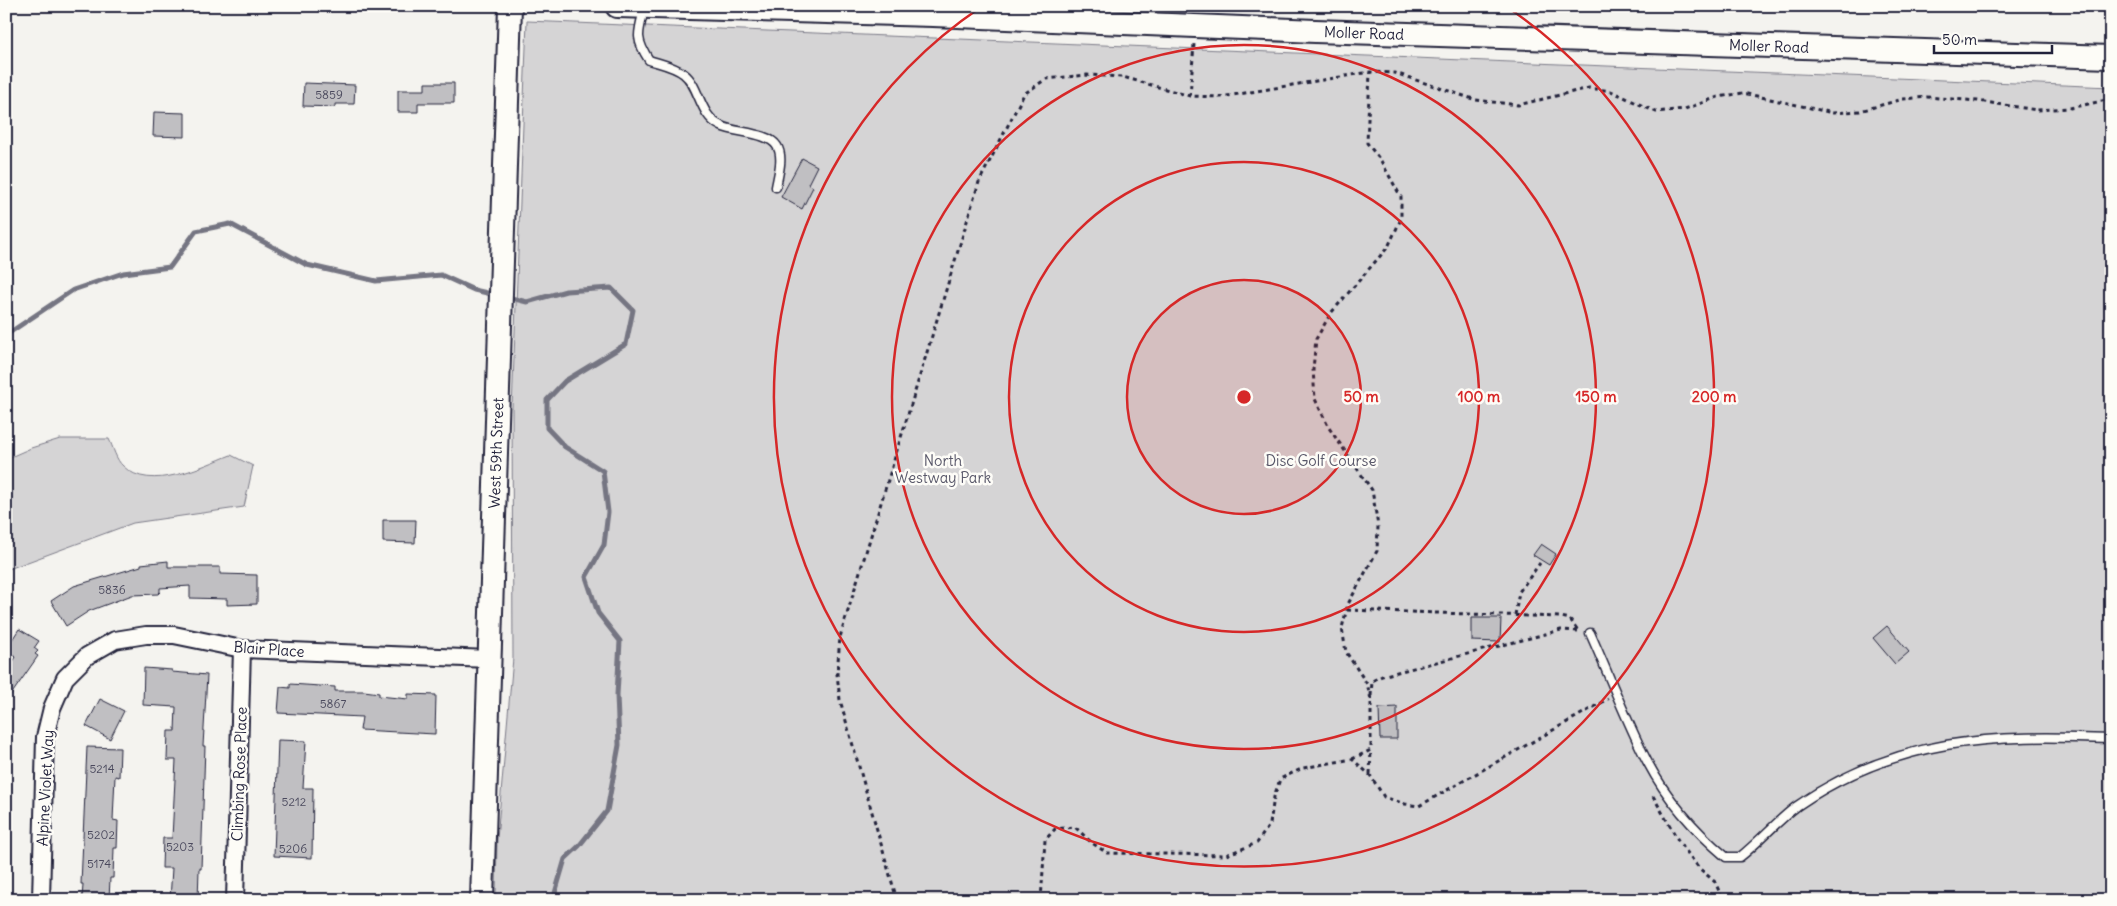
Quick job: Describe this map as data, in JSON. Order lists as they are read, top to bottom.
{
  "streets": {
    "street": [
      "Moller Road",
      "West 59th Street",
      "Blair Place",
      "Climbing Rose Place",
      "Alpine Violet Way"
    ]
  },
  "crossings": [
    ["West 59th Street", "Blair Place"],
    ["Blair Place", "Climbing Rose Place"],
    ["Blair Place", "Alpine Violet Way"]
  ],
  "parks": ["North Westway Park", "Disc Golf Course"],
  "house_numbers": [
    "5859",
    "5836",
    "5867",
    "5214",
    "5212",
    "5202",
    "5203",
    "5206",
    "5174"
  ],
  "scale_bar": "50 m",
  "rings": [
    "50 m",
    "100 m",
    "150 m",
    "200 m"
  ]
}
